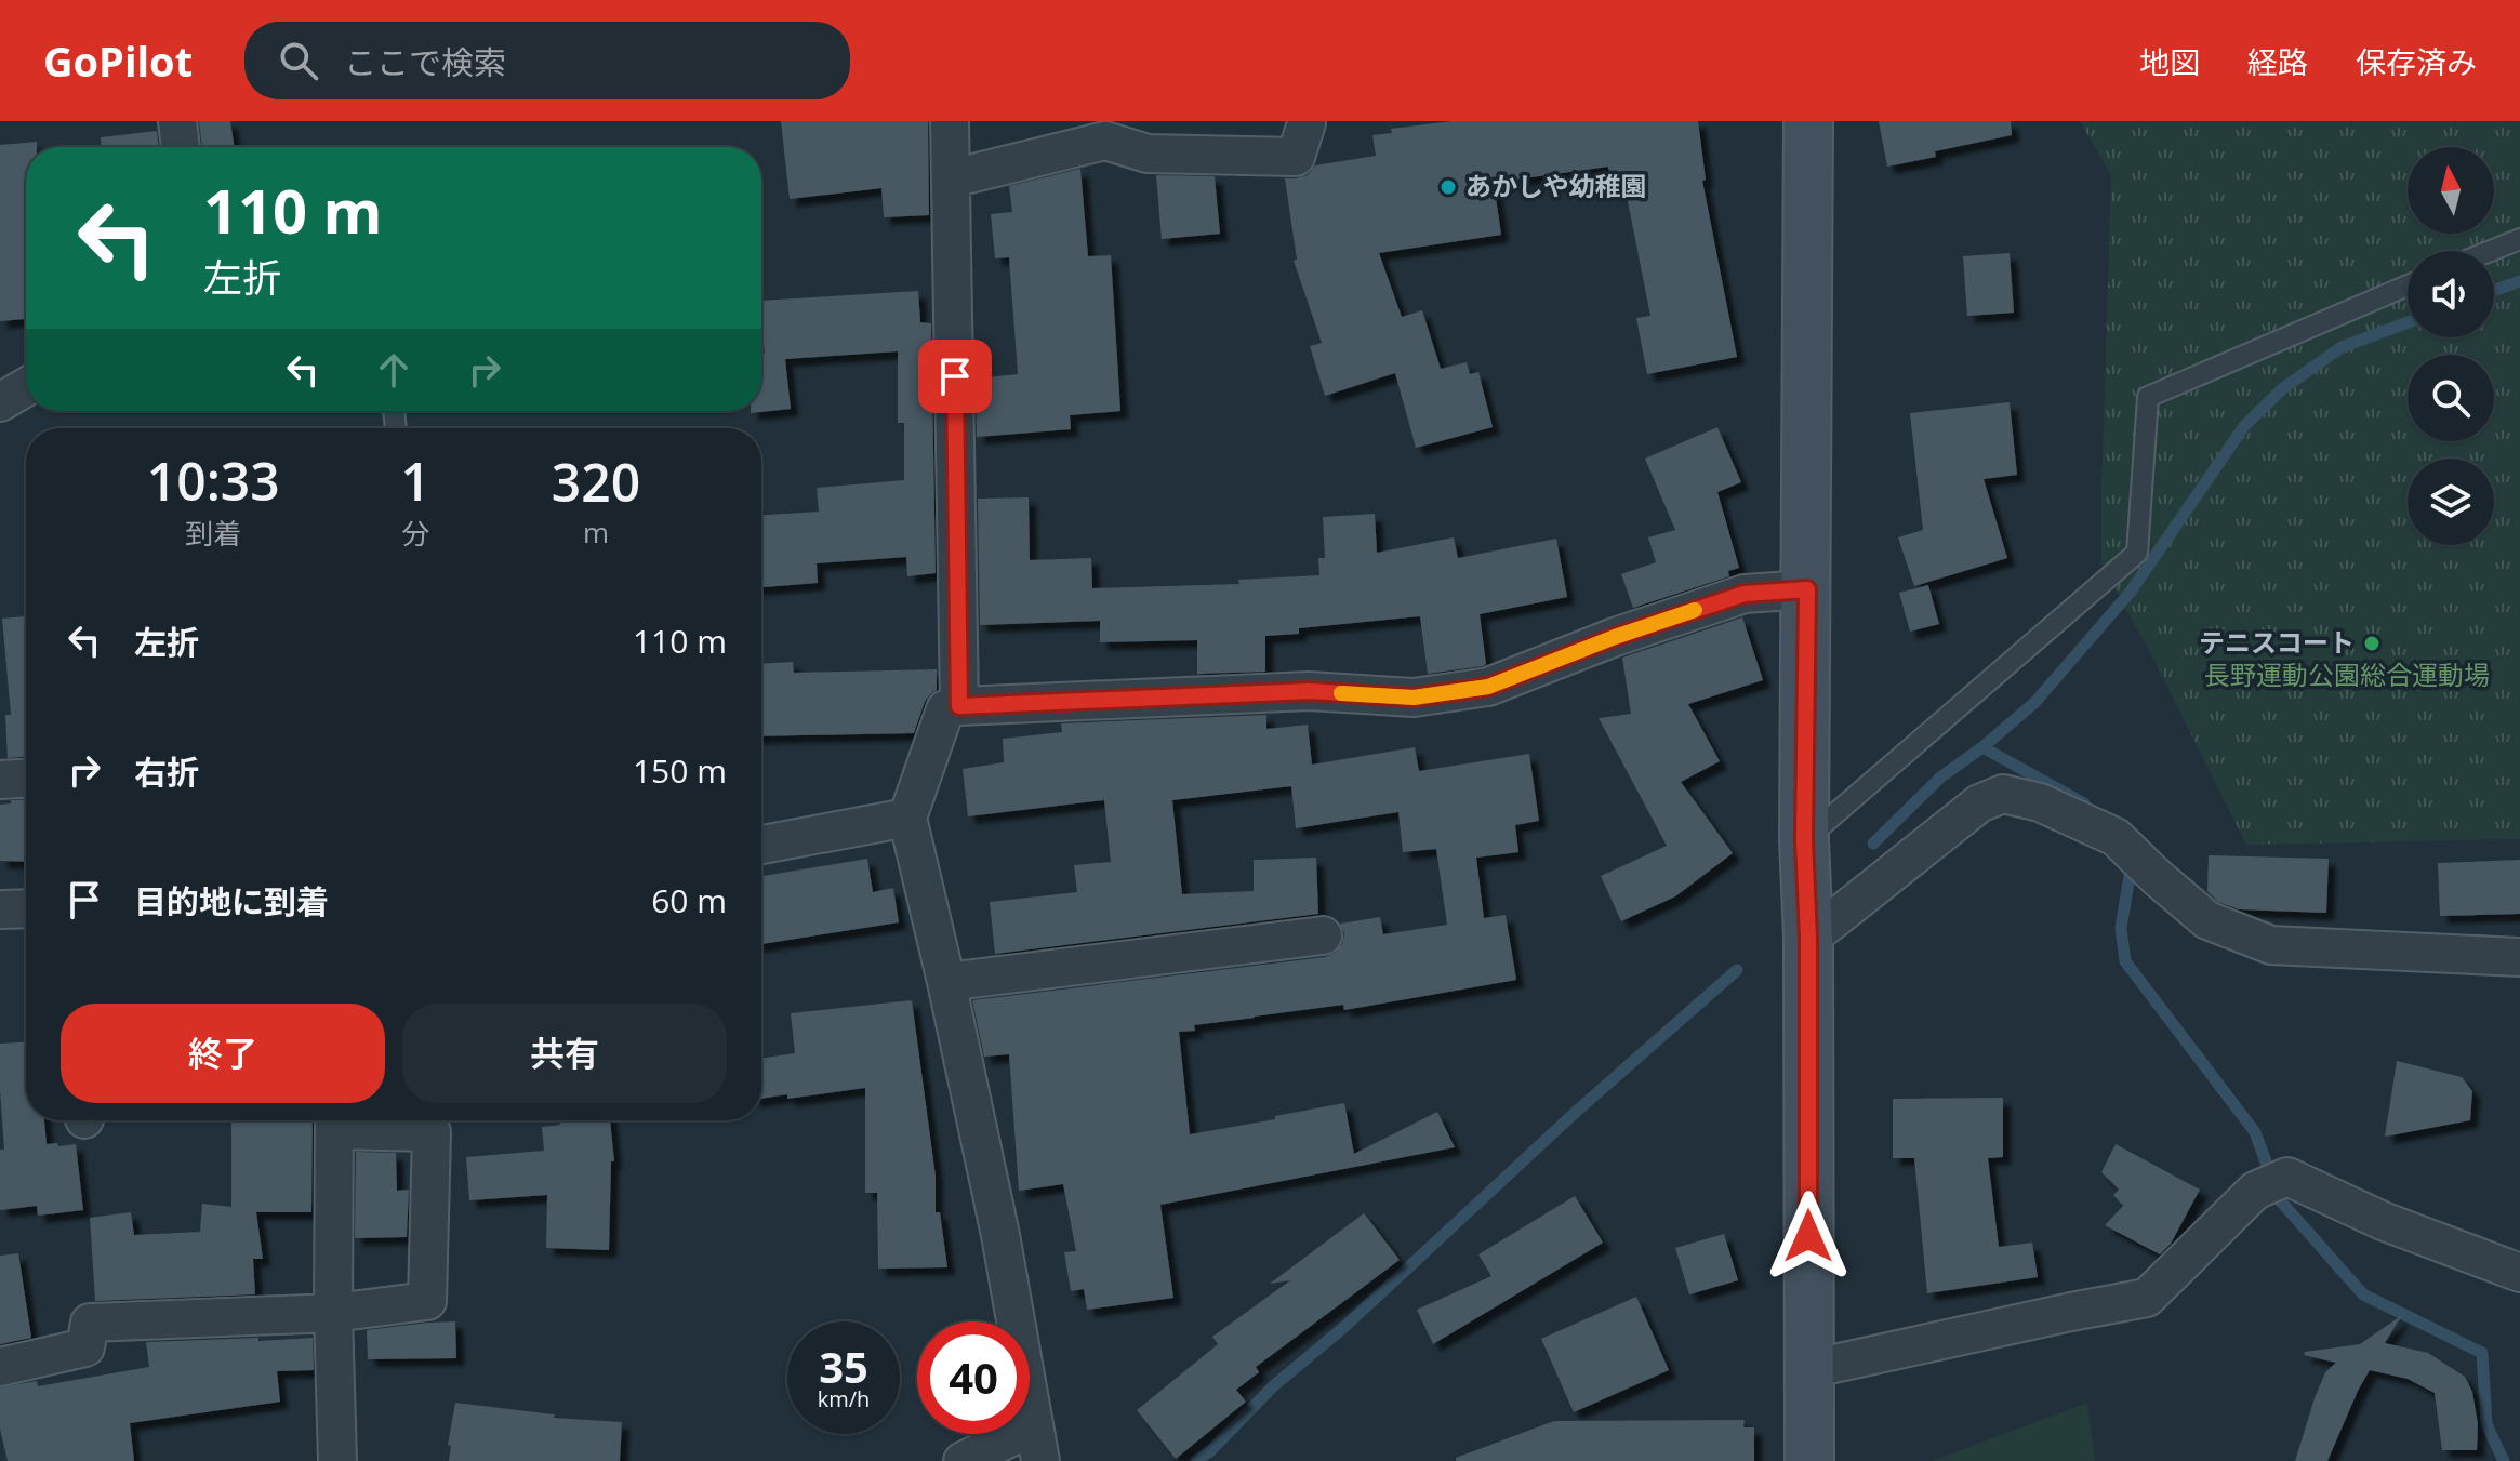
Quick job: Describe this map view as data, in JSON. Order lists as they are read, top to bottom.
{
  "parks": ["長野運動公園総合運動場"],
  "places": ["あかしや幼稚園", "テニスコート"],
  "north": "top",
  "page": {
    "header": "GoPilot",
    "search": "ここで検索",
    "nav": ["地図", "経路", "保存済み"],
    "turn": ["110 m", "左折"],
    "eta": [
      "10:33",
      "到着",
      "1",
      "分",
      "320",
      "m"
    ],
    "list": [
      {
        "name": "左折",
        "value": "110 m"
      },
      {
        "name": "右折",
        "value": "150 m"
      },
      {
        "name": "目的地に到着",
        "value": "60 m"
      }
    ],
    "buttons": ["終了", "共有"],
    "speed": "35 km/h",
    "limit": "40"
  }
}
